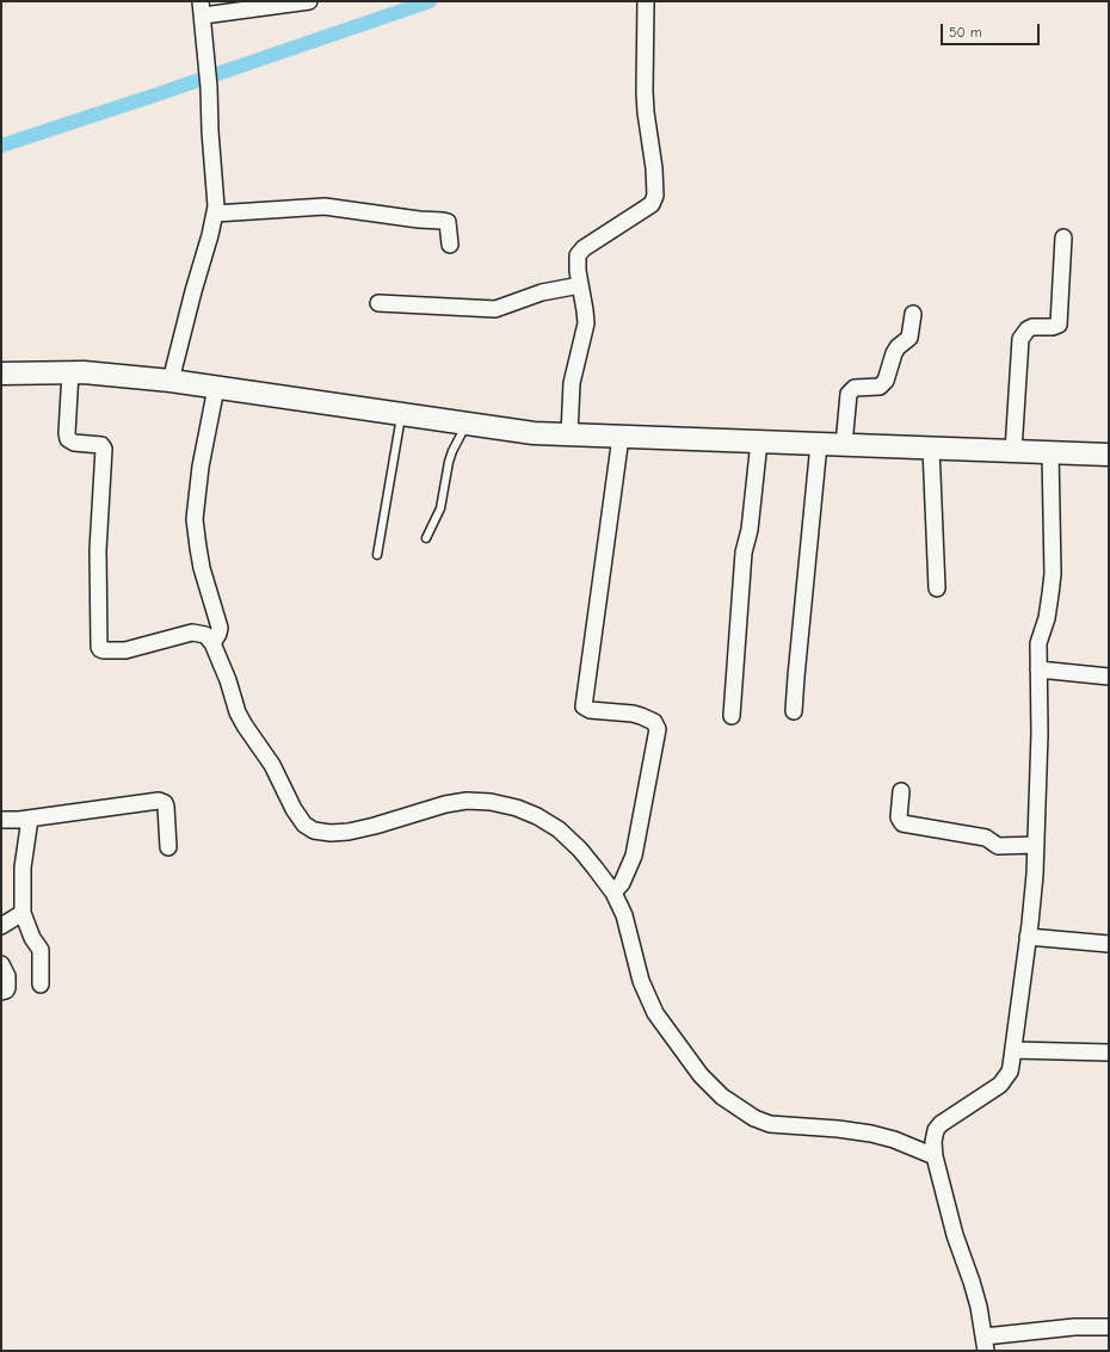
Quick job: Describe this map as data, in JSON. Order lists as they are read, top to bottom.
{
  "scale_bar": "50 m"
}
